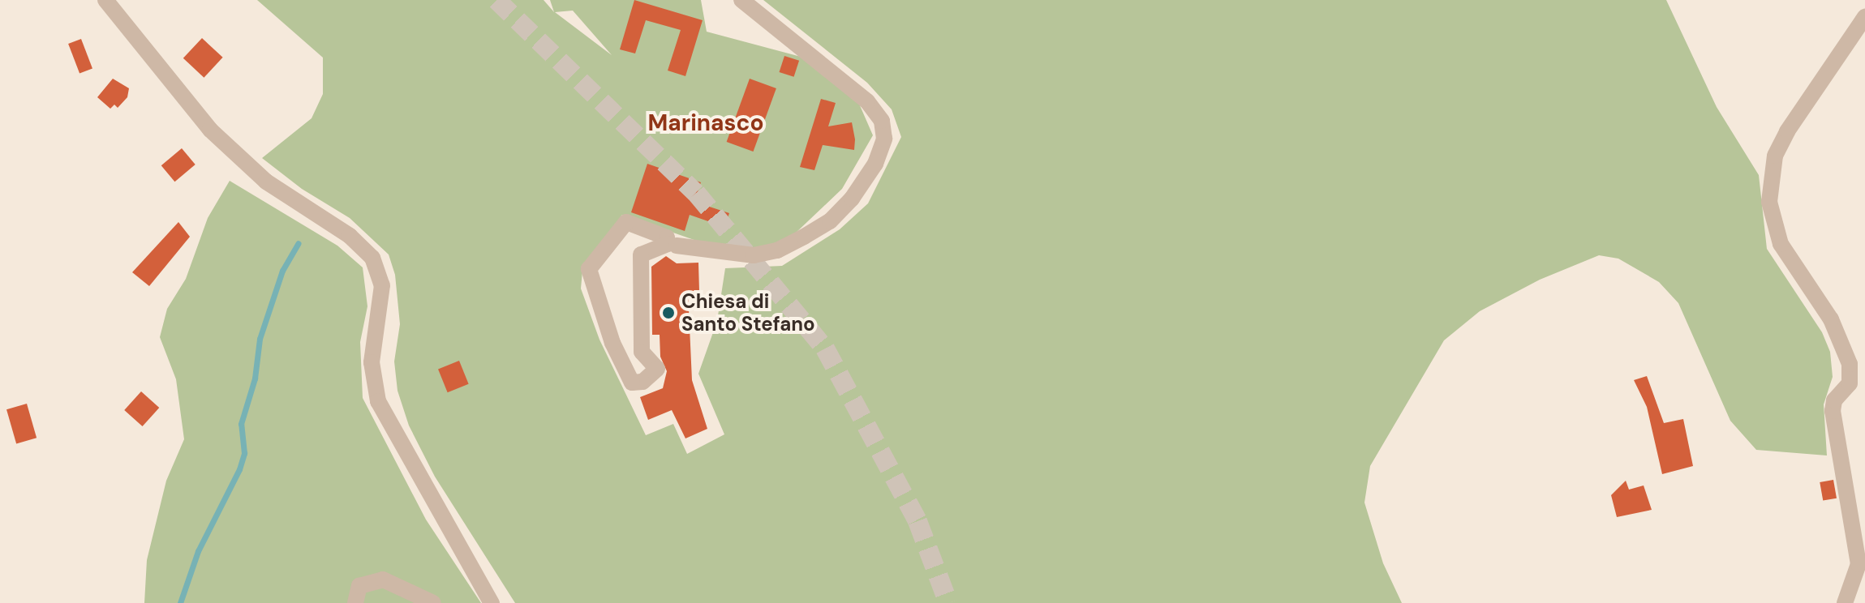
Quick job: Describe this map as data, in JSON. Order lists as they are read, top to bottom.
{
  "districts": ["Marinasco"],
  "places": ["Chiesa di Santo Stefano"]
}
